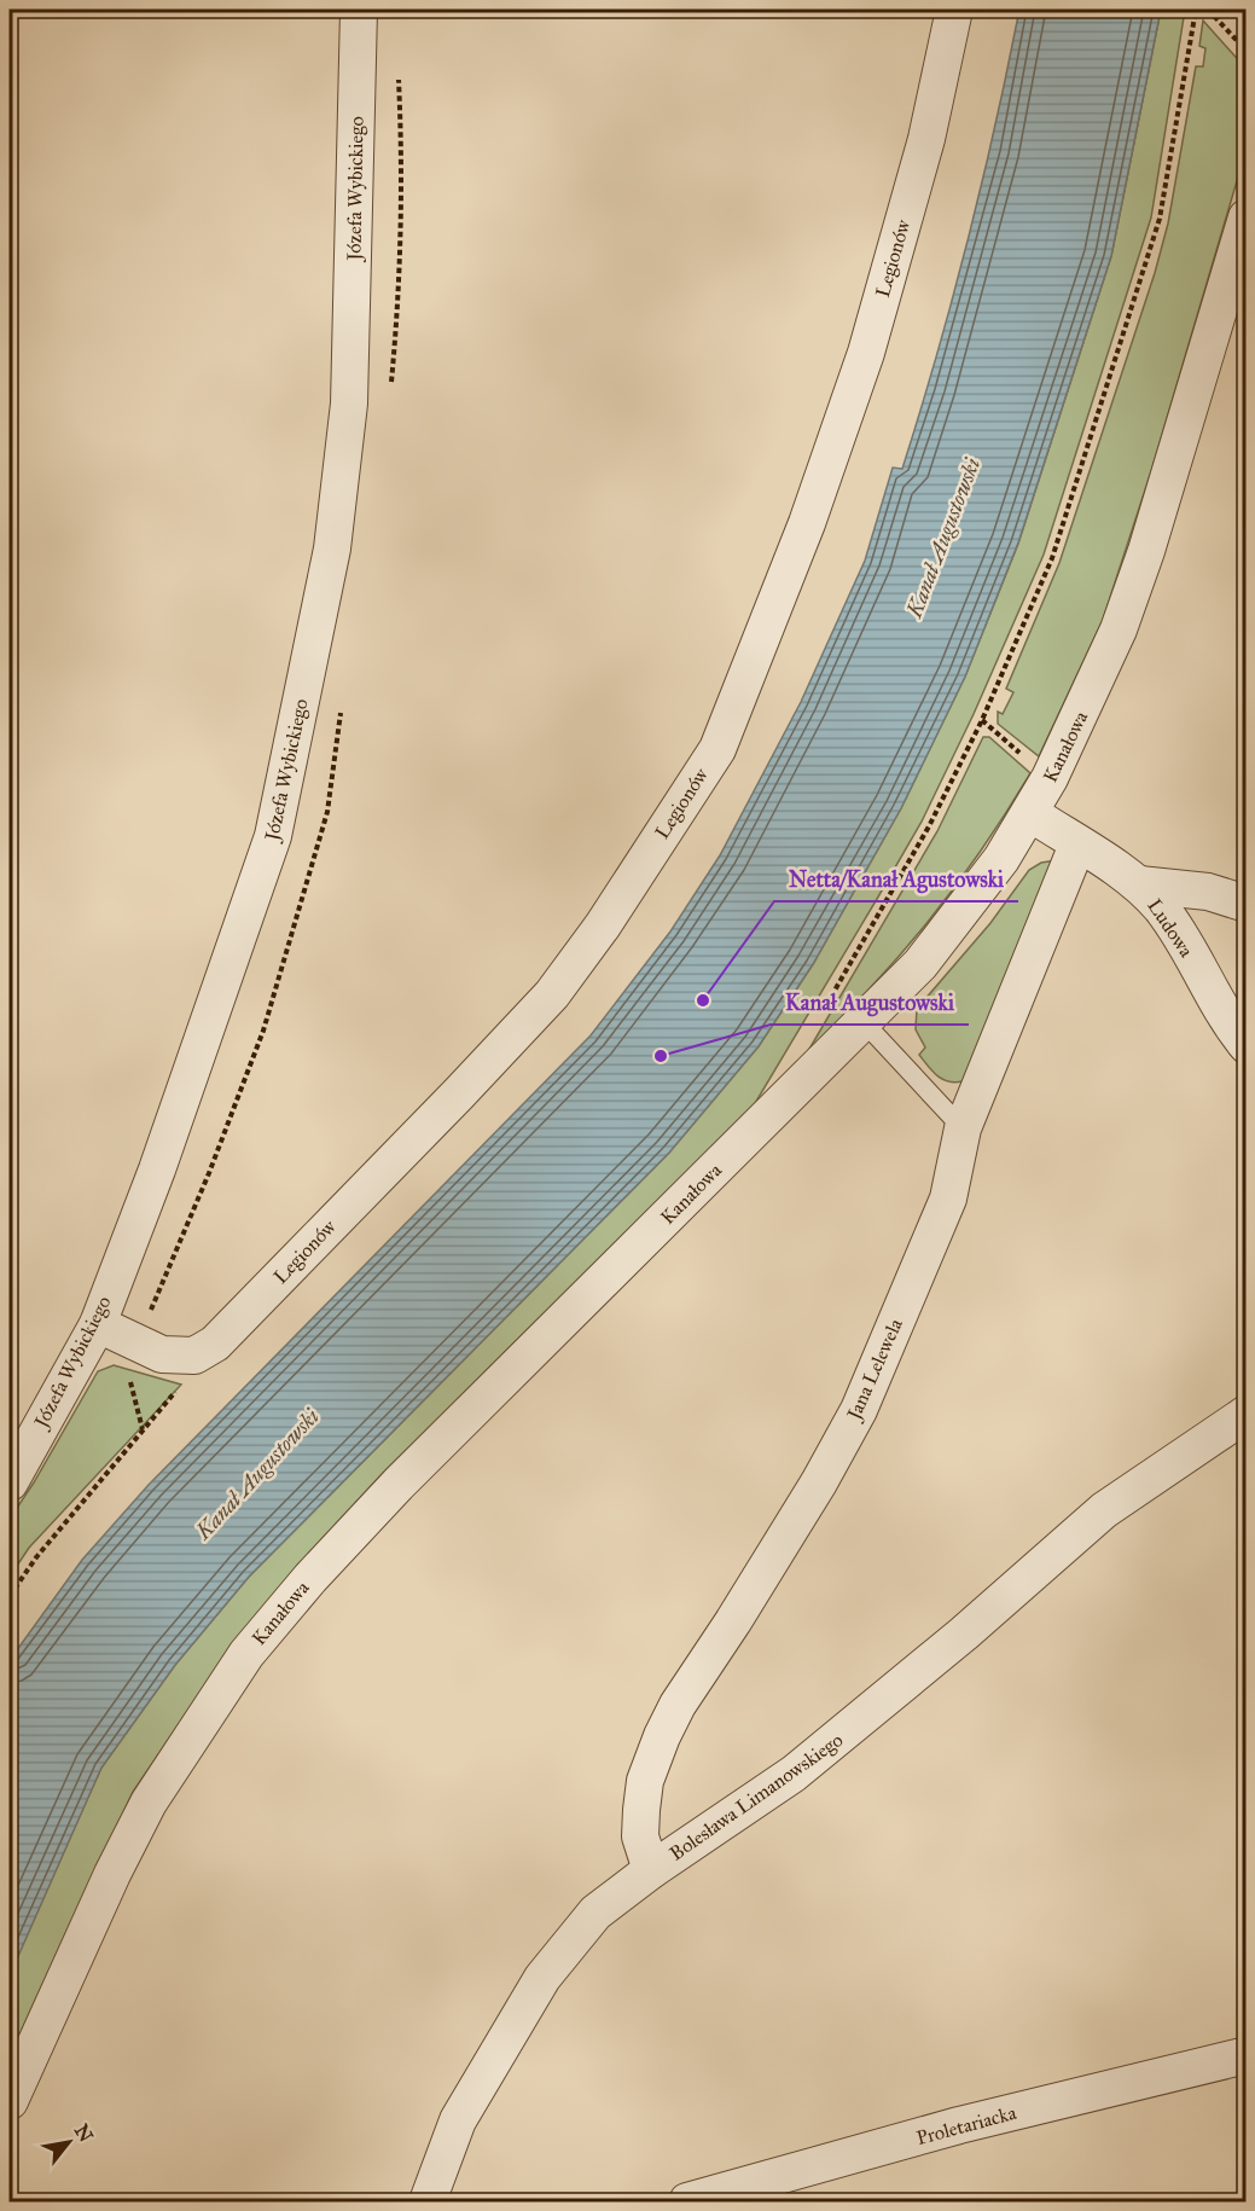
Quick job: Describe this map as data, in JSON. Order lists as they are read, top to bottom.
{
  "streets": {
    "street": [
      "Józefa Wybickiego",
      "Legionów",
      "Kanałowa",
      "Ludowa",
      "Jana Lelewela",
      "Bolesława Limanowskiego",
      "Proletariacka"
    ]
  },
  "crossings": [
    ["Józefa Wybickiego", "Legionów"],
    ["Kanałowa", "Ludowa"],
    ["Ludowa", "Jana Lelewela"],
    ["Jana Lelewela", "Bolesława Limanowskiego"]
  ],
  "water": ["Kanał Augustowski"],
  "places": ["Netta/Kanał Agustowski", "Kanał Augustowski"],
  "north": "top right"
}
